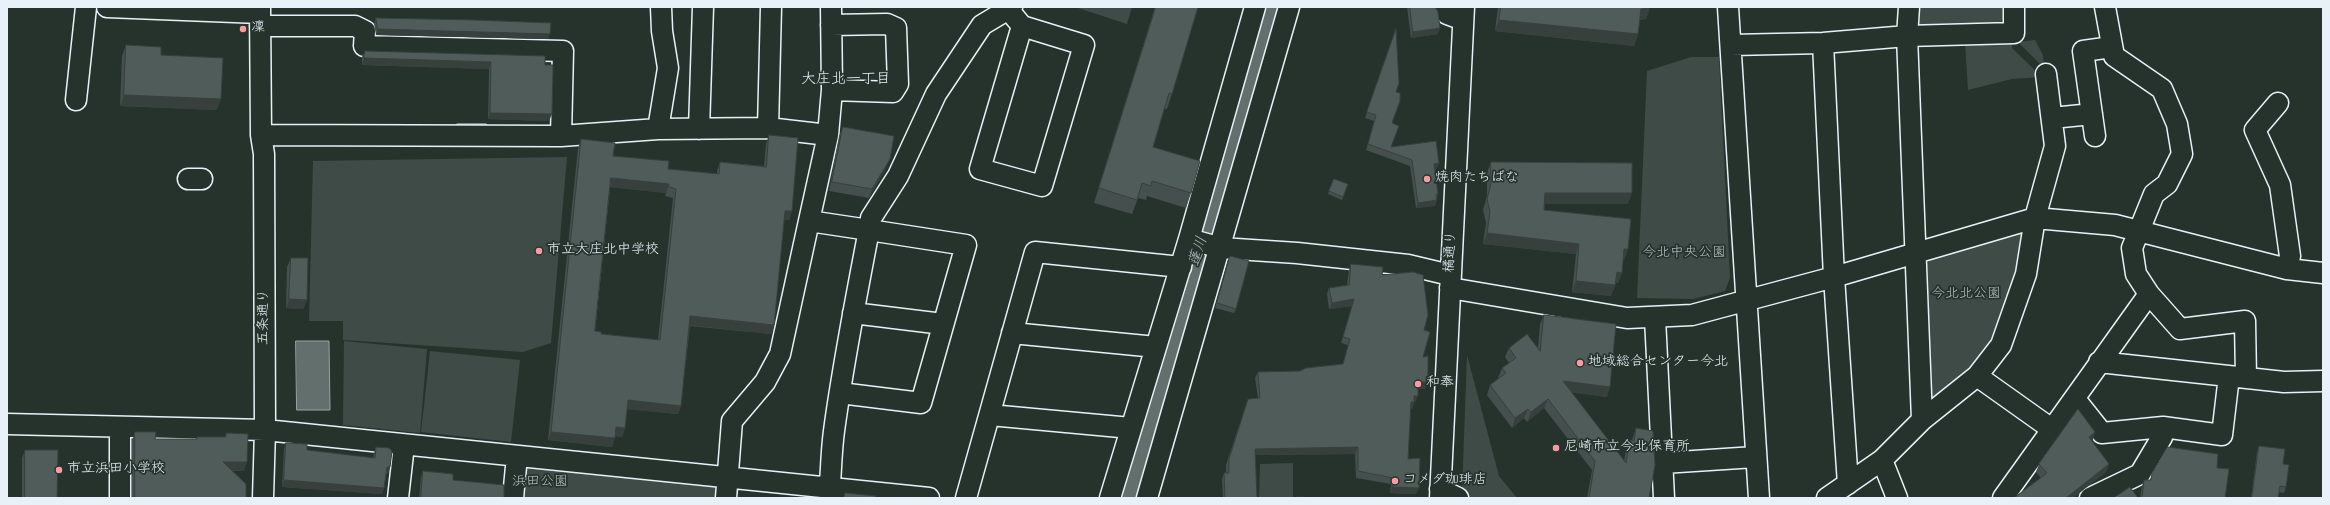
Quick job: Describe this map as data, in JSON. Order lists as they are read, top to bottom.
{
  "streets": {
    "street": ["橘通り", "五条通り"]
  },
  "districts": ["大庄北一丁目"],
  "water": ["蓬川"],
  "parks": ["今北中央公園", "今北北公園", "浜田公園"],
  "places": [
    "凜",
    "焼肉たちばな",
    "市立大庄北中学校",
    "地域総合センター今北",
    "和奉",
    "尼崎市立今北保育所",
    "市立浜田小学校",
    "コメダ珈琲店"
  ]
}
